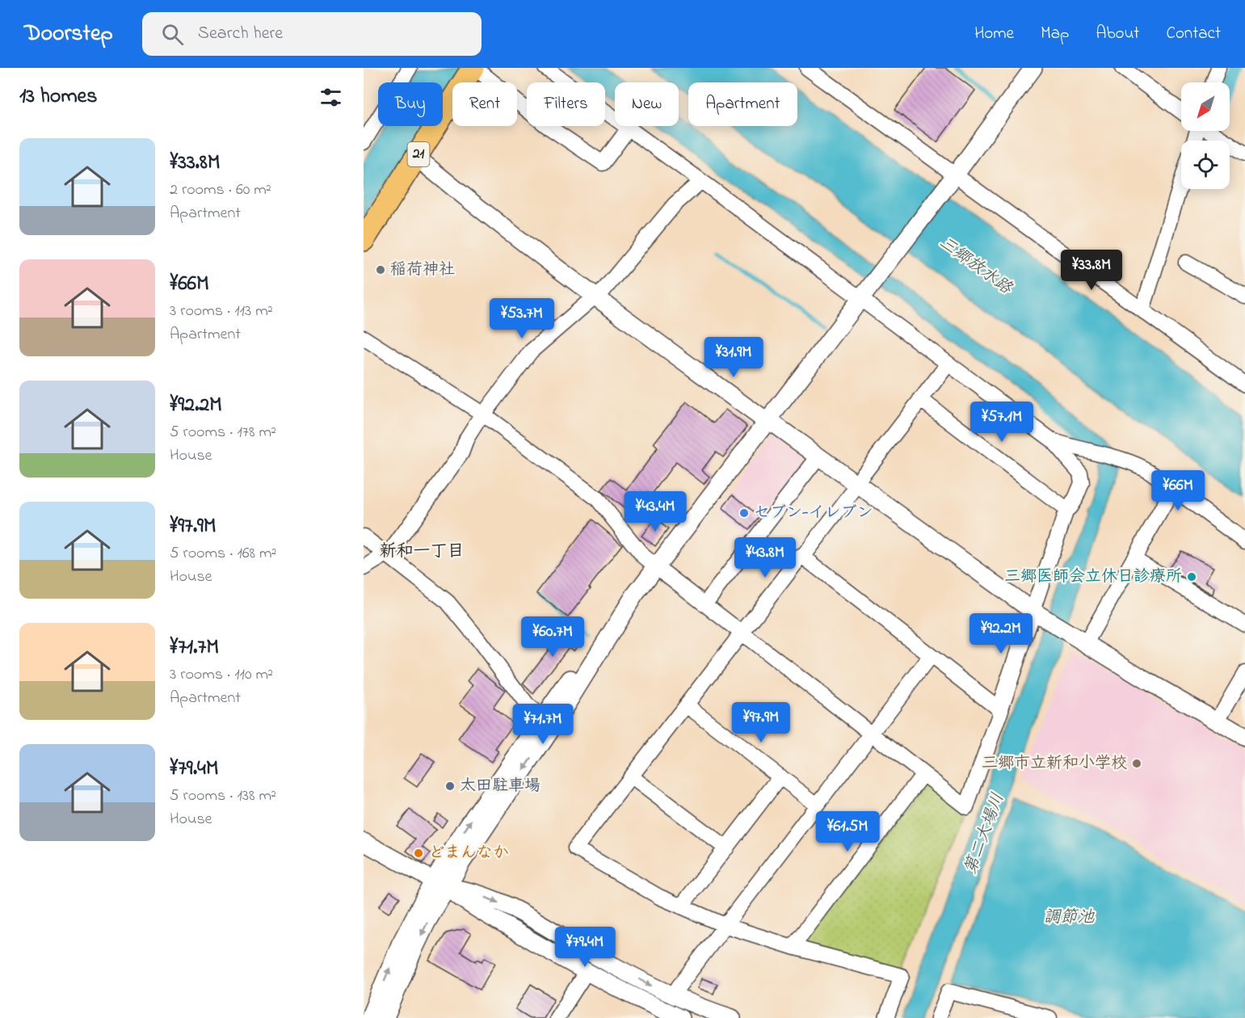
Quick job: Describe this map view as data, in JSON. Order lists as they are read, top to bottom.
{
  "streets": {
    "main road": ["21"]
  },
  "districts": ["新和一丁目"],
  "water": ["三郷放水路", "第二大場川", "調節池"],
  "places": [
    "稲荷神社",
    "セブン-イレブン",
    "三郷医師会立休日診療所",
    "三郷市立新和小学校",
    "太田駐車場",
    "どまんなか"
  ],
  "north": "bottom left",
  "page": {
    "header": "Doorstep",
    "search": "Search here",
    "nav": [
      "Home",
      "Map",
      "About",
      "Contact"
    ],
    "heading": "13 homes",
    "chip": [
      "Buy",
      "Rent",
      "Filters",
      "New",
      "Apartment"
    ],
    "list": [
      {
        "name": "¥33.8M",
        "note": "2 rooms · 60 m² · Apartment"
      },
      {
        "name": "¥66M",
        "note": "3 rooms · 113 m² · Apartment"
      },
      {
        "name": "¥92.2M",
        "note": "5 rooms · 178 m² · House"
      },
      {
        "name": "¥97.9M",
        "note": "5 rooms · 168 m² · House"
      },
      {
        "name": "¥71.7M",
        "note": "3 rooms · 110 m² · Apartment"
      },
      {
        "name": "¥79.4M",
        "note": "5 rooms · 138 m² · House"
      }
    ],
    "price": [
      "¥33.8M",
      "¥53.7M",
      "¥31.9M",
      "¥57.1M",
      "¥66M",
      "¥43.4M",
      "¥43.8M",
      "¥92.2M",
      "¥60.7M",
      "¥97.9M",
      "¥71.7M",
      "¥61.5M",
      "¥79.4M"
    ]
  }
}
